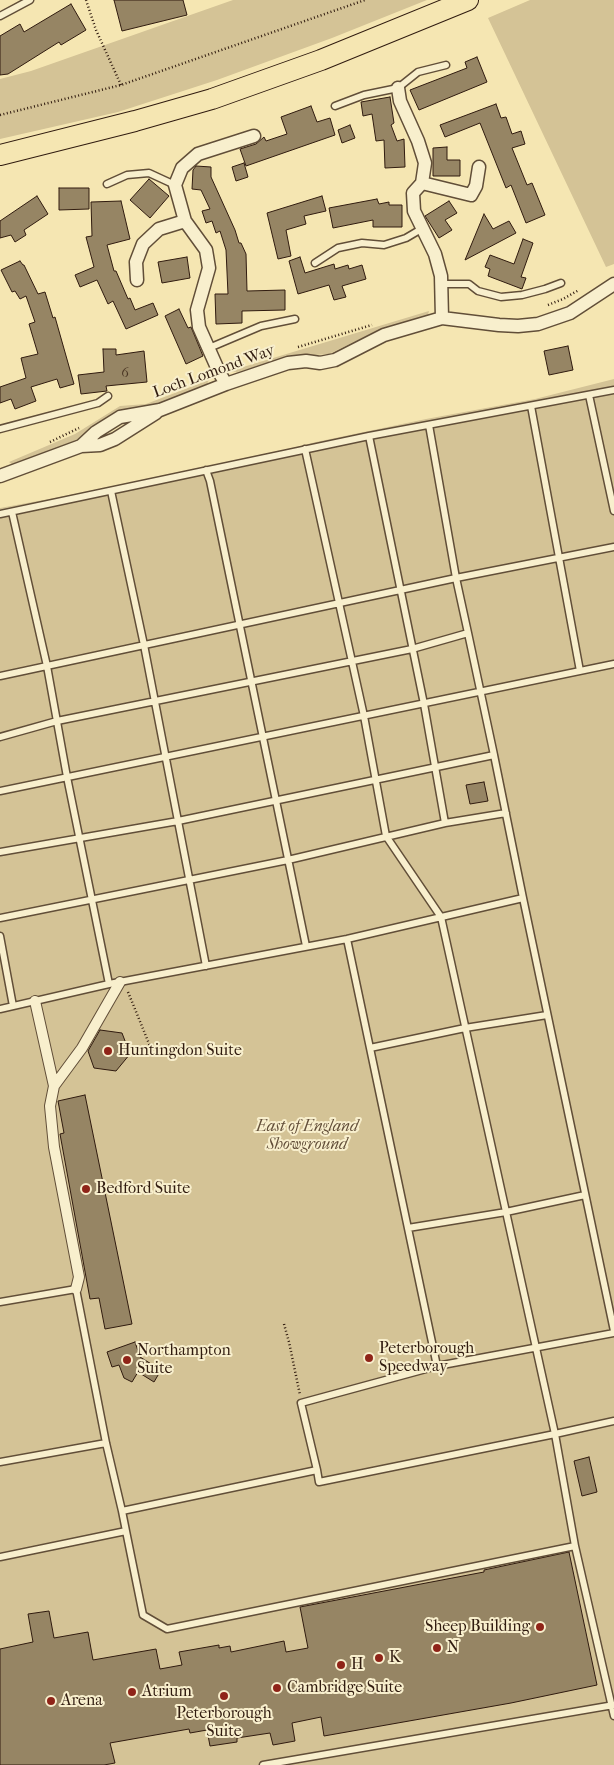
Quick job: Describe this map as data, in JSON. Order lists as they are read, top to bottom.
{
  "streets": {
    "street": ["Loch Lomond Way"]
  },
  "parks": ["East of England Showground"],
  "places": [
    "Huntingdon Suite",
    "Bedford Suite",
    "Peterborough Speedway",
    "Northampton Suite",
    "Sheep Building",
    "N",
    "K",
    "H",
    "Cambridge Suite",
    "Atrium",
    "Peterborough Suite",
    "Arena"
  ],
  "house_numbers": ["6"]
}
